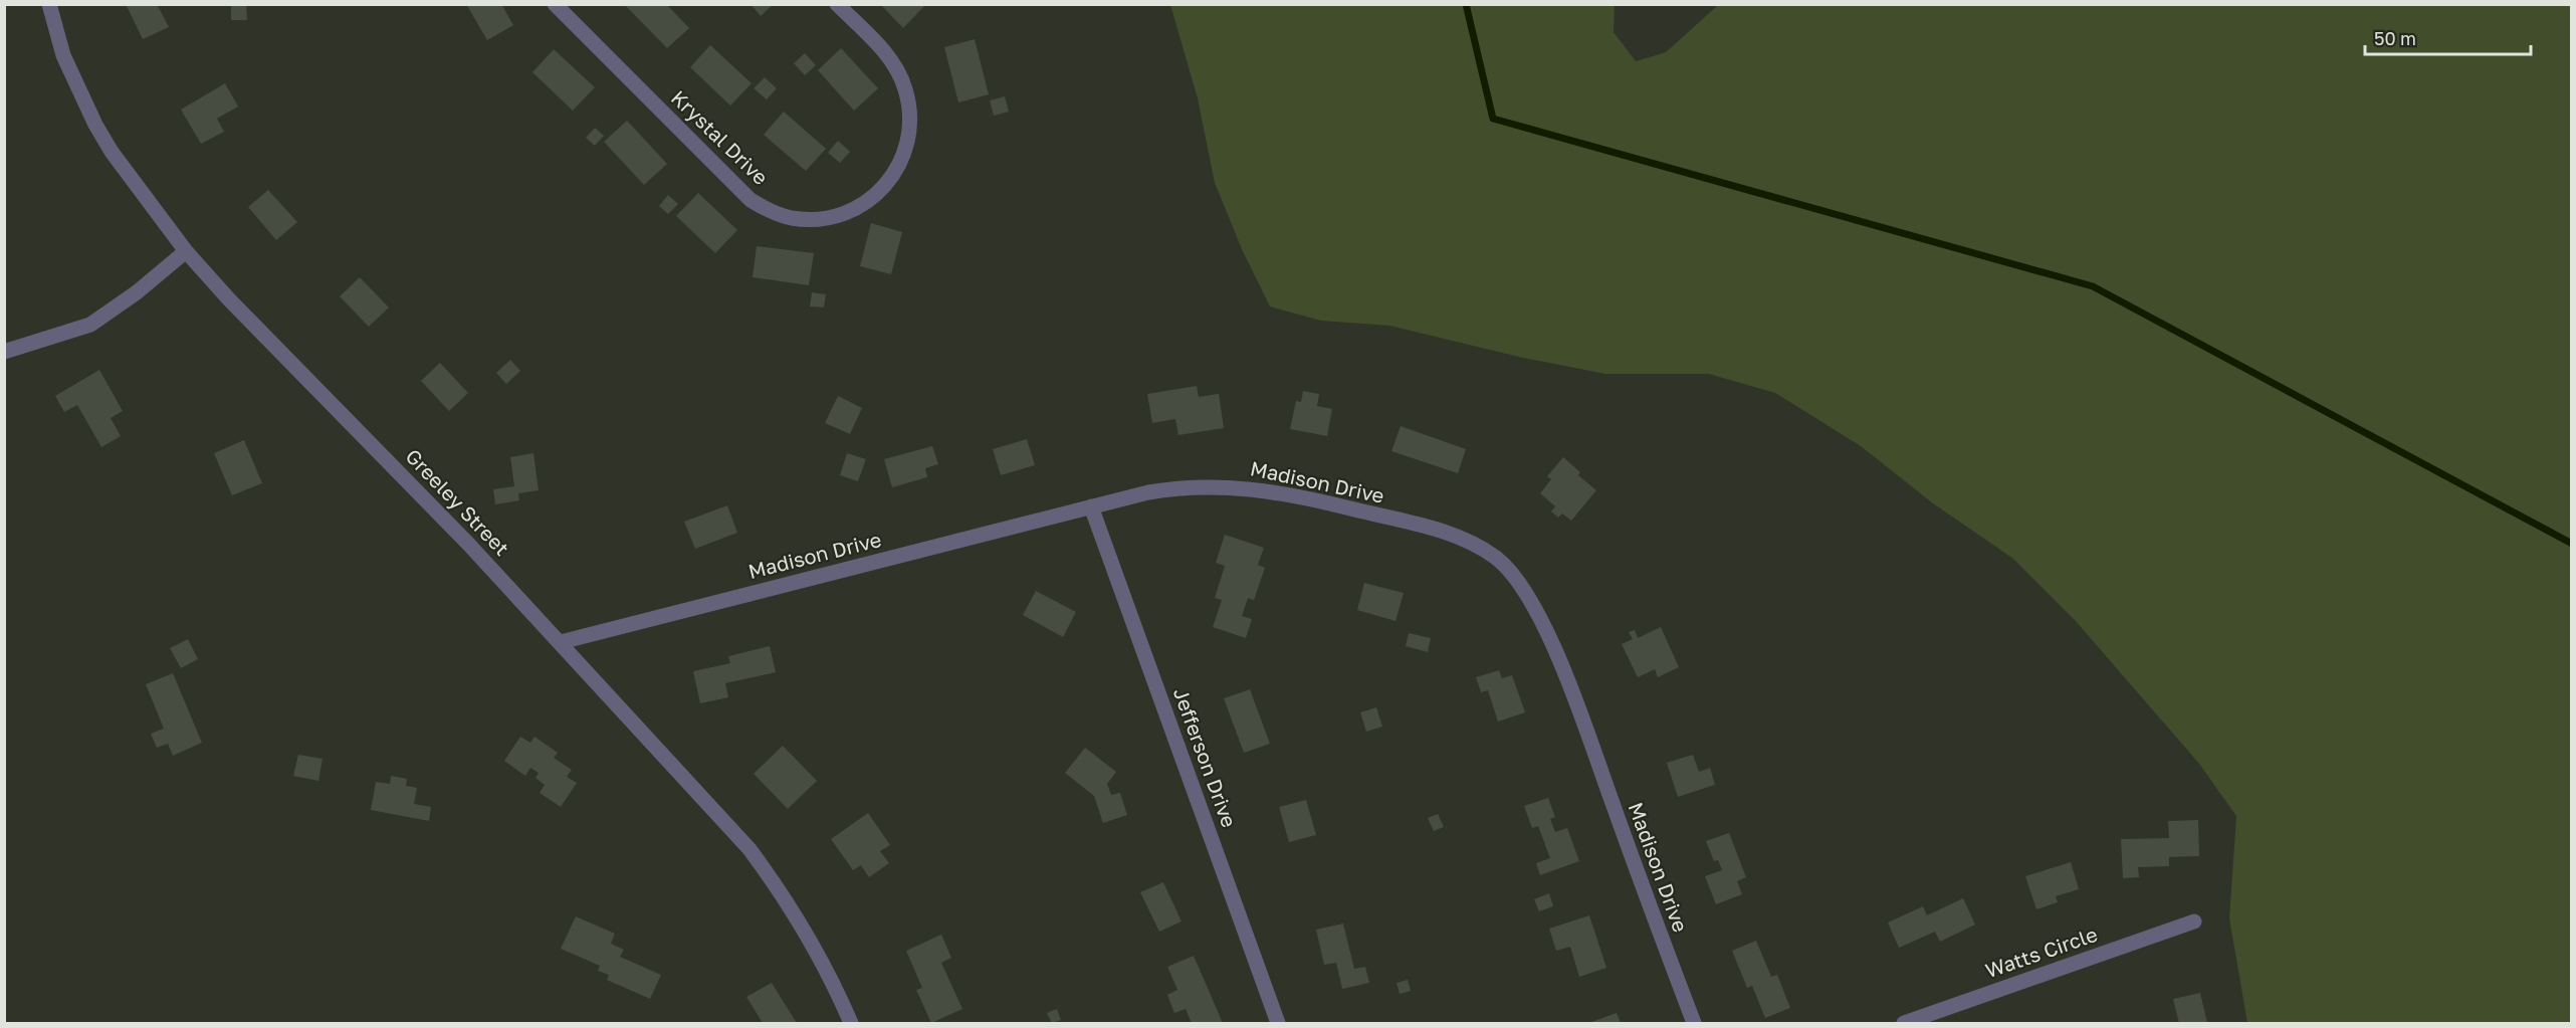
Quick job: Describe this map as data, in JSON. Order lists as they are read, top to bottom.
{
  "streets": {
    "street": [
      "Krystal Drive",
      "Madison Drive",
      "Greeley Street",
      "Jefferson Drive",
      "Watts Circle"
    ]
  },
  "crossings": [
    ["Madison Drive", "Greeley Street"],
    ["Madison Drive", "Jefferson Drive"]
  ],
  "scale_bar": "50 m"
}
